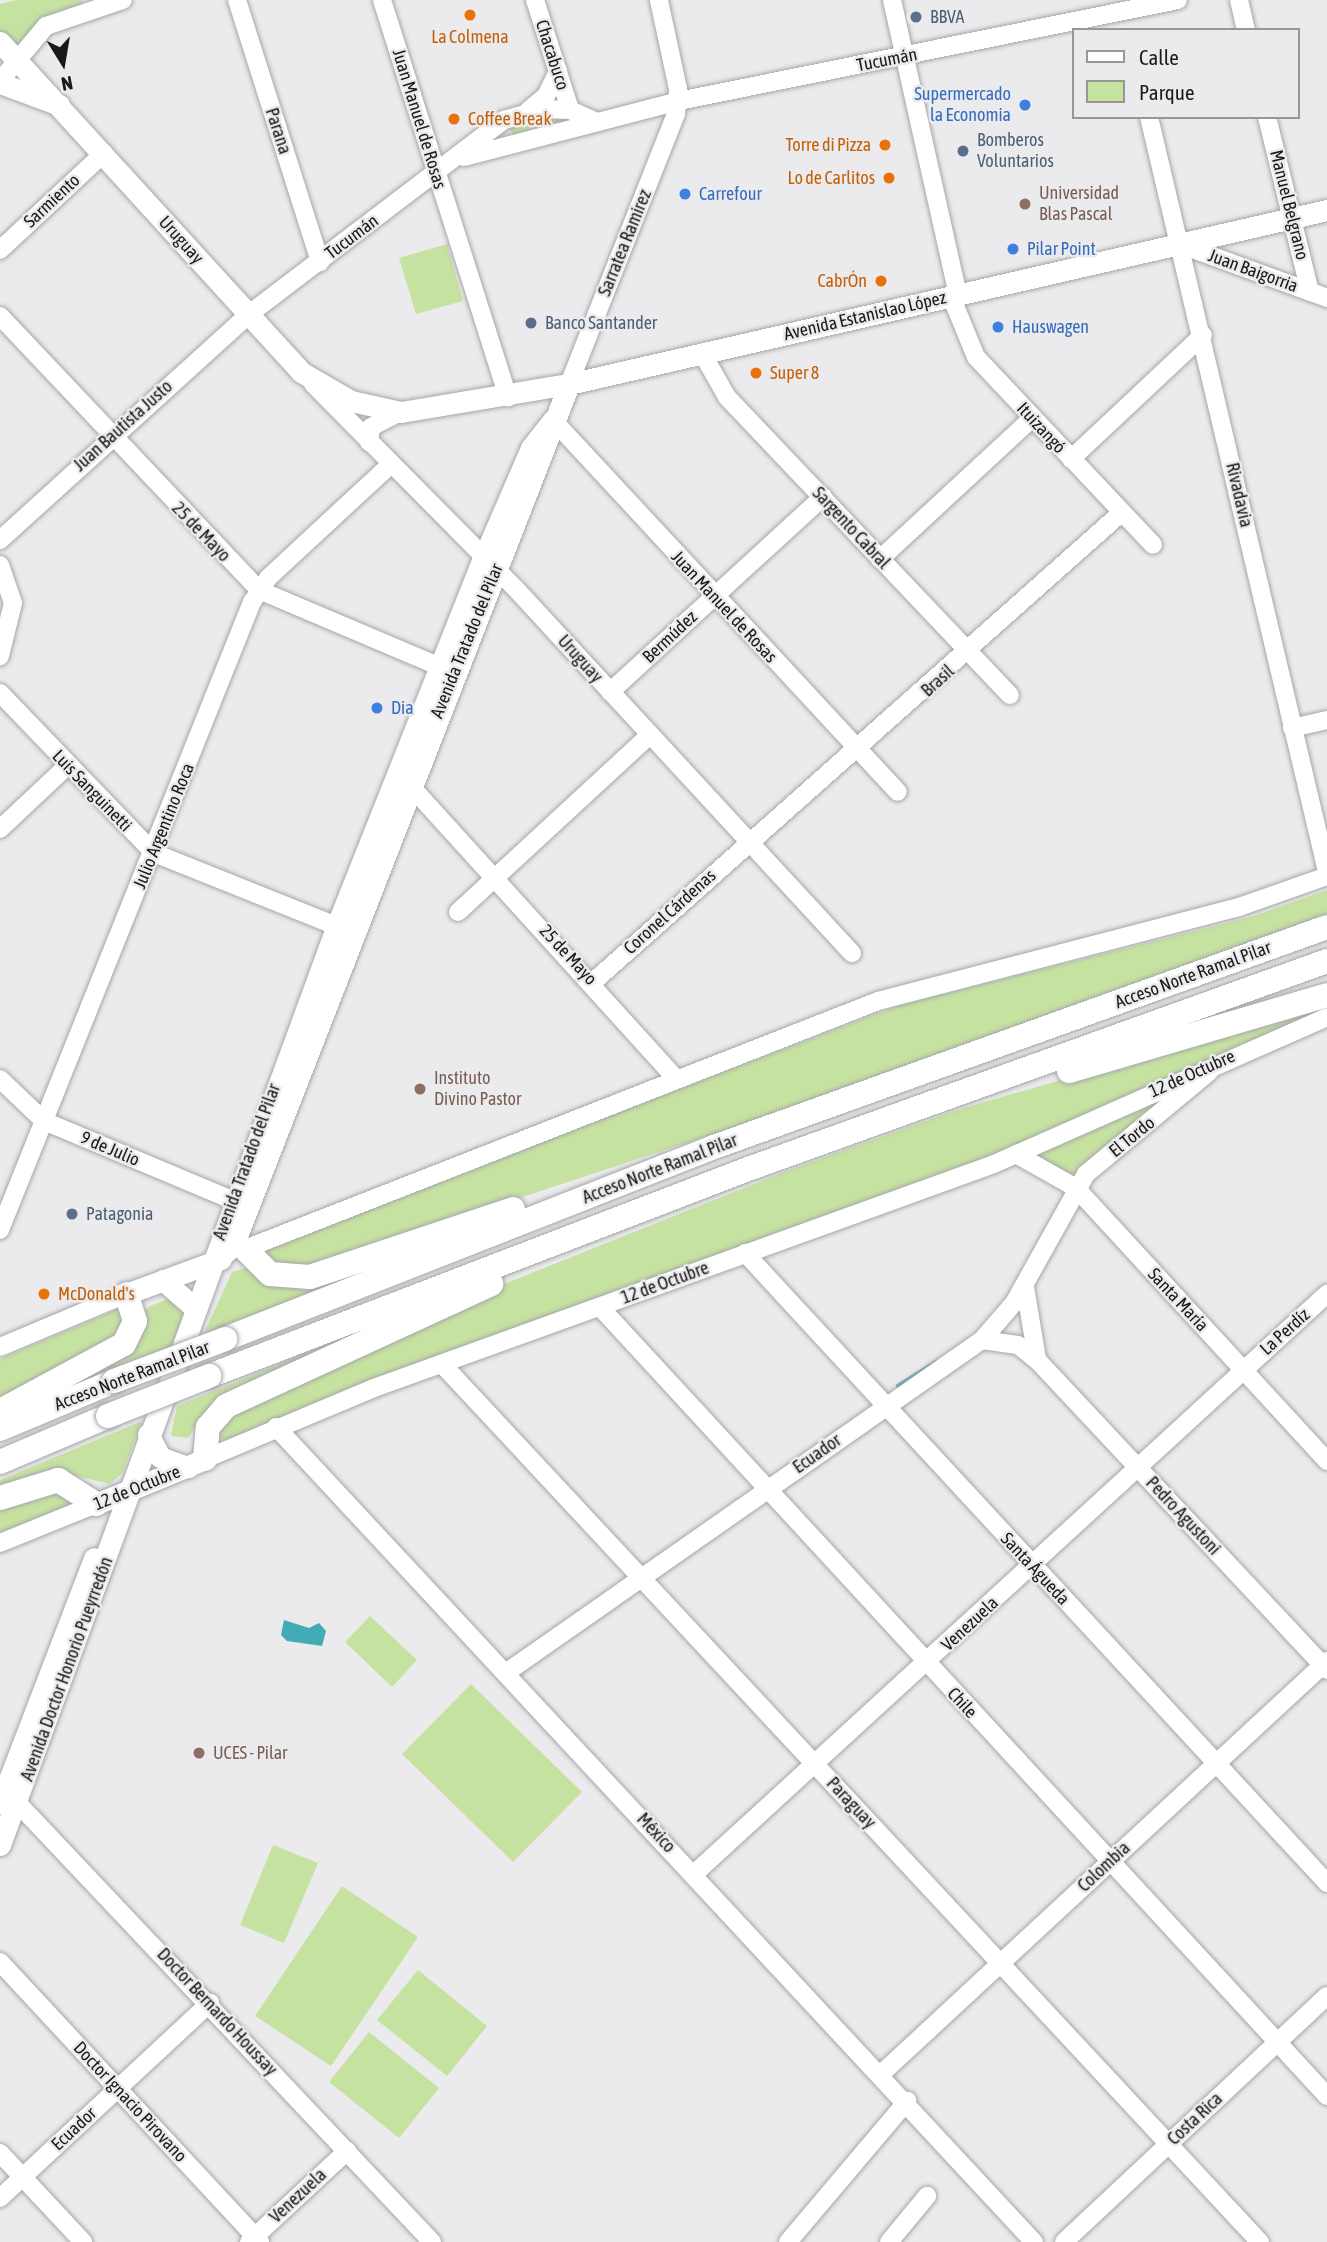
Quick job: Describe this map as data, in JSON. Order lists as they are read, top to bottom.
{
  "streets": {
    "highway": ["Acceso Norte Ramal Pilar"],
    "main road": [
      "Uruguay",
      "Avenida Estanislao López",
      "Avenida Tratado del Pilar",
      "12 de Octubre",
      "Avenida Doctor Honorio Pueyrredón"
    ],
    "street": [
      "Chacabuco",
      "Tucumán",
      "Juan Manuel de Rosas",
      "Parana",
      "Sarmiento",
      "Manuel Belgrano",
      "Sarratea Ramirez",
      "Juan Baigorria",
      "Juan Bautista Justo",
      "Ituizangó",
      "Rivadavia",
      "Sargento Cabral",
      "25 de Mayo",
      "Bermúdez",
      "Brasil",
      "Luis Sanguinetti",
      "Julio Argentino Roca",
      "Coronel Cárdenas",
      "El Tordo",
      "9 de Julio",
      "Santa María",
      "La Perdíz",
      "Ecuador",
      "Pedro Agustoni",
      "Santa Águeda",
      "Venezuela",
      "Chile",
      "Paraguay",
      "México",
      "Colombia",
      "Doctor Bernardo Houssay",
      "Doctor Ignacio Pirovano",
      "Costa Rica"
    ]
  },
  "crossings": [
    ["Chacabuco", "Tucumán"],
    ["Tucumán", "Juan Manuel de Rosas"],
    ["Tucumán", "Parana"],
    ["Tucumán", "Uruguay"],
    ["Tucumán", "Sarratea Ramirez"],
    ["Tucumán", "Juan Bautista Justo"],
    ["Tucumán", "Ituizangó"],
    ["Juan Manuel de Rosas", "Avenida Estanislao López"],
    ["Juan Manuel de Rosas", "Bermúdez"],
    ["Juan Manuel de Rosas", "Avenida Tratado del Pilar"],
    ["Juan Manuel de Rosas", "Brasil"],
    ["Sarmiento", "Uruguay"],
    ["Manuel Belgrano", "Juan Baigorria"],
    ["Manuel Belgrano", "Avenida Estanislao López"],
    ["Uruguay", "Avenida Estanislao López"],
    ["Uruguay", "Juan Bautista Justo"],
    ["Uruguay", "Bermúdez"],
    ["Uruguay", "Avenida Tratado del Pilar"],
    ["Uruguay", "Brasil"],
    ["Uruguay", "Julio Argentino Roca"],
    ["Uruguay", "Coronel Cárdenas"],
    ["Sarratea Ramirez", "Avenida Estanislao López"],
    ["Sarratea Ramirez", "Avenida Tratado del Pilar"],
    ["Juan Baigorria", "Avenida Estanislao López"],
    ["Juan Baigorria", "Rivadavia"],
    ["Avenida Estanislao López", "Ituizangó"],
    ["Avenida Estanislao López", "Rivadavia"],
    ["Avenida Estanislao López", "Sargento Cabral"],
    ["Avenida Estanislao López", "Avenida Tratado del Pilar"],
    ["Juan Bautista Justo", "25 de Mayo"],
    ["Ituizangó", "Brasil"],
    ["Sargento Cabral", "Bermúdez"],
    ["Sargento Cabral", "Brasil"],
    ["25 de Mayo", "Avenida Tratado del Pilar"],
    ["25 de Mayo", "Julio Argentino Roca"],
    ["25 de Mayo", "Coronel Cárdenas"],
    ["Avenida Tratado del Pilar", "Luis Sanguinetti"],
    ["Avenida Tratado del Pilar", "9 de Julio"],
    ["Avenida Tratado del Pilar", "Avenida Doctor Honorio Pueyrredón"],
    ["Brasil", "Coronel Cárdenas"],
    ["Luis Sanguinetti", "Julio Argentino Roca"],
    ["Julio Argentino Roca", "9 de Julio"],
    ["12 de Octubre", "El Tordo"],
    ["12 de Octubre", "Santa María"],
    ["12 de Octubre", "Santa Águeda"],
    ["12 de Octubre", "Avenida Doctor Honorio Pueyrredón"],
    ["12 de Octubre", "Chile"],
    ["12 de Octubre", "Paraguay"],
    ["12 de Octubre", "México"],
    ["El Tordo", "Santa María"],
    ["El Tordo", "Ecuador"],
    ["Santa María", "La Perdíz"],
    ["Santa María", "Ecuador"],
    ["Santa María", "Venezuela"],
    ["La Perdíz", "Venezuela"],
    ["Ecuador", "Pedro Agustoni"],
    ["Ecuador", "Santa Águeda"],
    ["Ecuador", "Chile"],
    ["Ecuador", "Paraguay"],
    ["Ecuador", "México"],
    ["Ecuador", "Doctor Bernardo Houssay"],
    ["Ecuador", "Doctor Ignacio Pirovano"],
    ["Pedro Agustoni", "Venezuela"],
    ["Pedro Agustoni", "Colombia"],
    ["Santa Águeda", "Venezuela"],
    ["Santa Águeda", "Colombia"],
    ["Venezuela", "Chile"],
    ["Venezuela", "Paraguay"],
    ["Venezuela", "México"],
    ["Venezuela", "Doctor Bernardo Houssay"],
    ["Venezuela", "Doctor Ignacio Pirovano"],
    ["Avenida Doctor Honorio Pueyrredón", "Doctor Bernardo Houssay"],
    ["Chile", "Colombia"],
    ["Chile", "Costa Rica"],
    ["Paraguay", "Colombia"],
    ["Paraguay", "Costa Rica"],
    ["México", "Colombia"]
  ],
  "places": [
    "La Colmena",
    "BBVA",
    "Supermercado la Economia",
    "Coffee Break",
    "Torre di Pizza",
    "Bomberos Voluntarios",
    "Lo de Carlitos",
    "Carrefour",
    "Universidad Blas Pascal",
    "Pilar Point",
    "CabrÓn",
    "Banco Santander",
    "Hauswagen",
    "Super 8",
    "Dia",
    "Instituto Divino Pastor",
    "Patagonia",
    "McDonald's",
    "UCES - Pilar"
  ],
  "legend": ["Calle", "Parque"],
  "north": "bottom"
}
